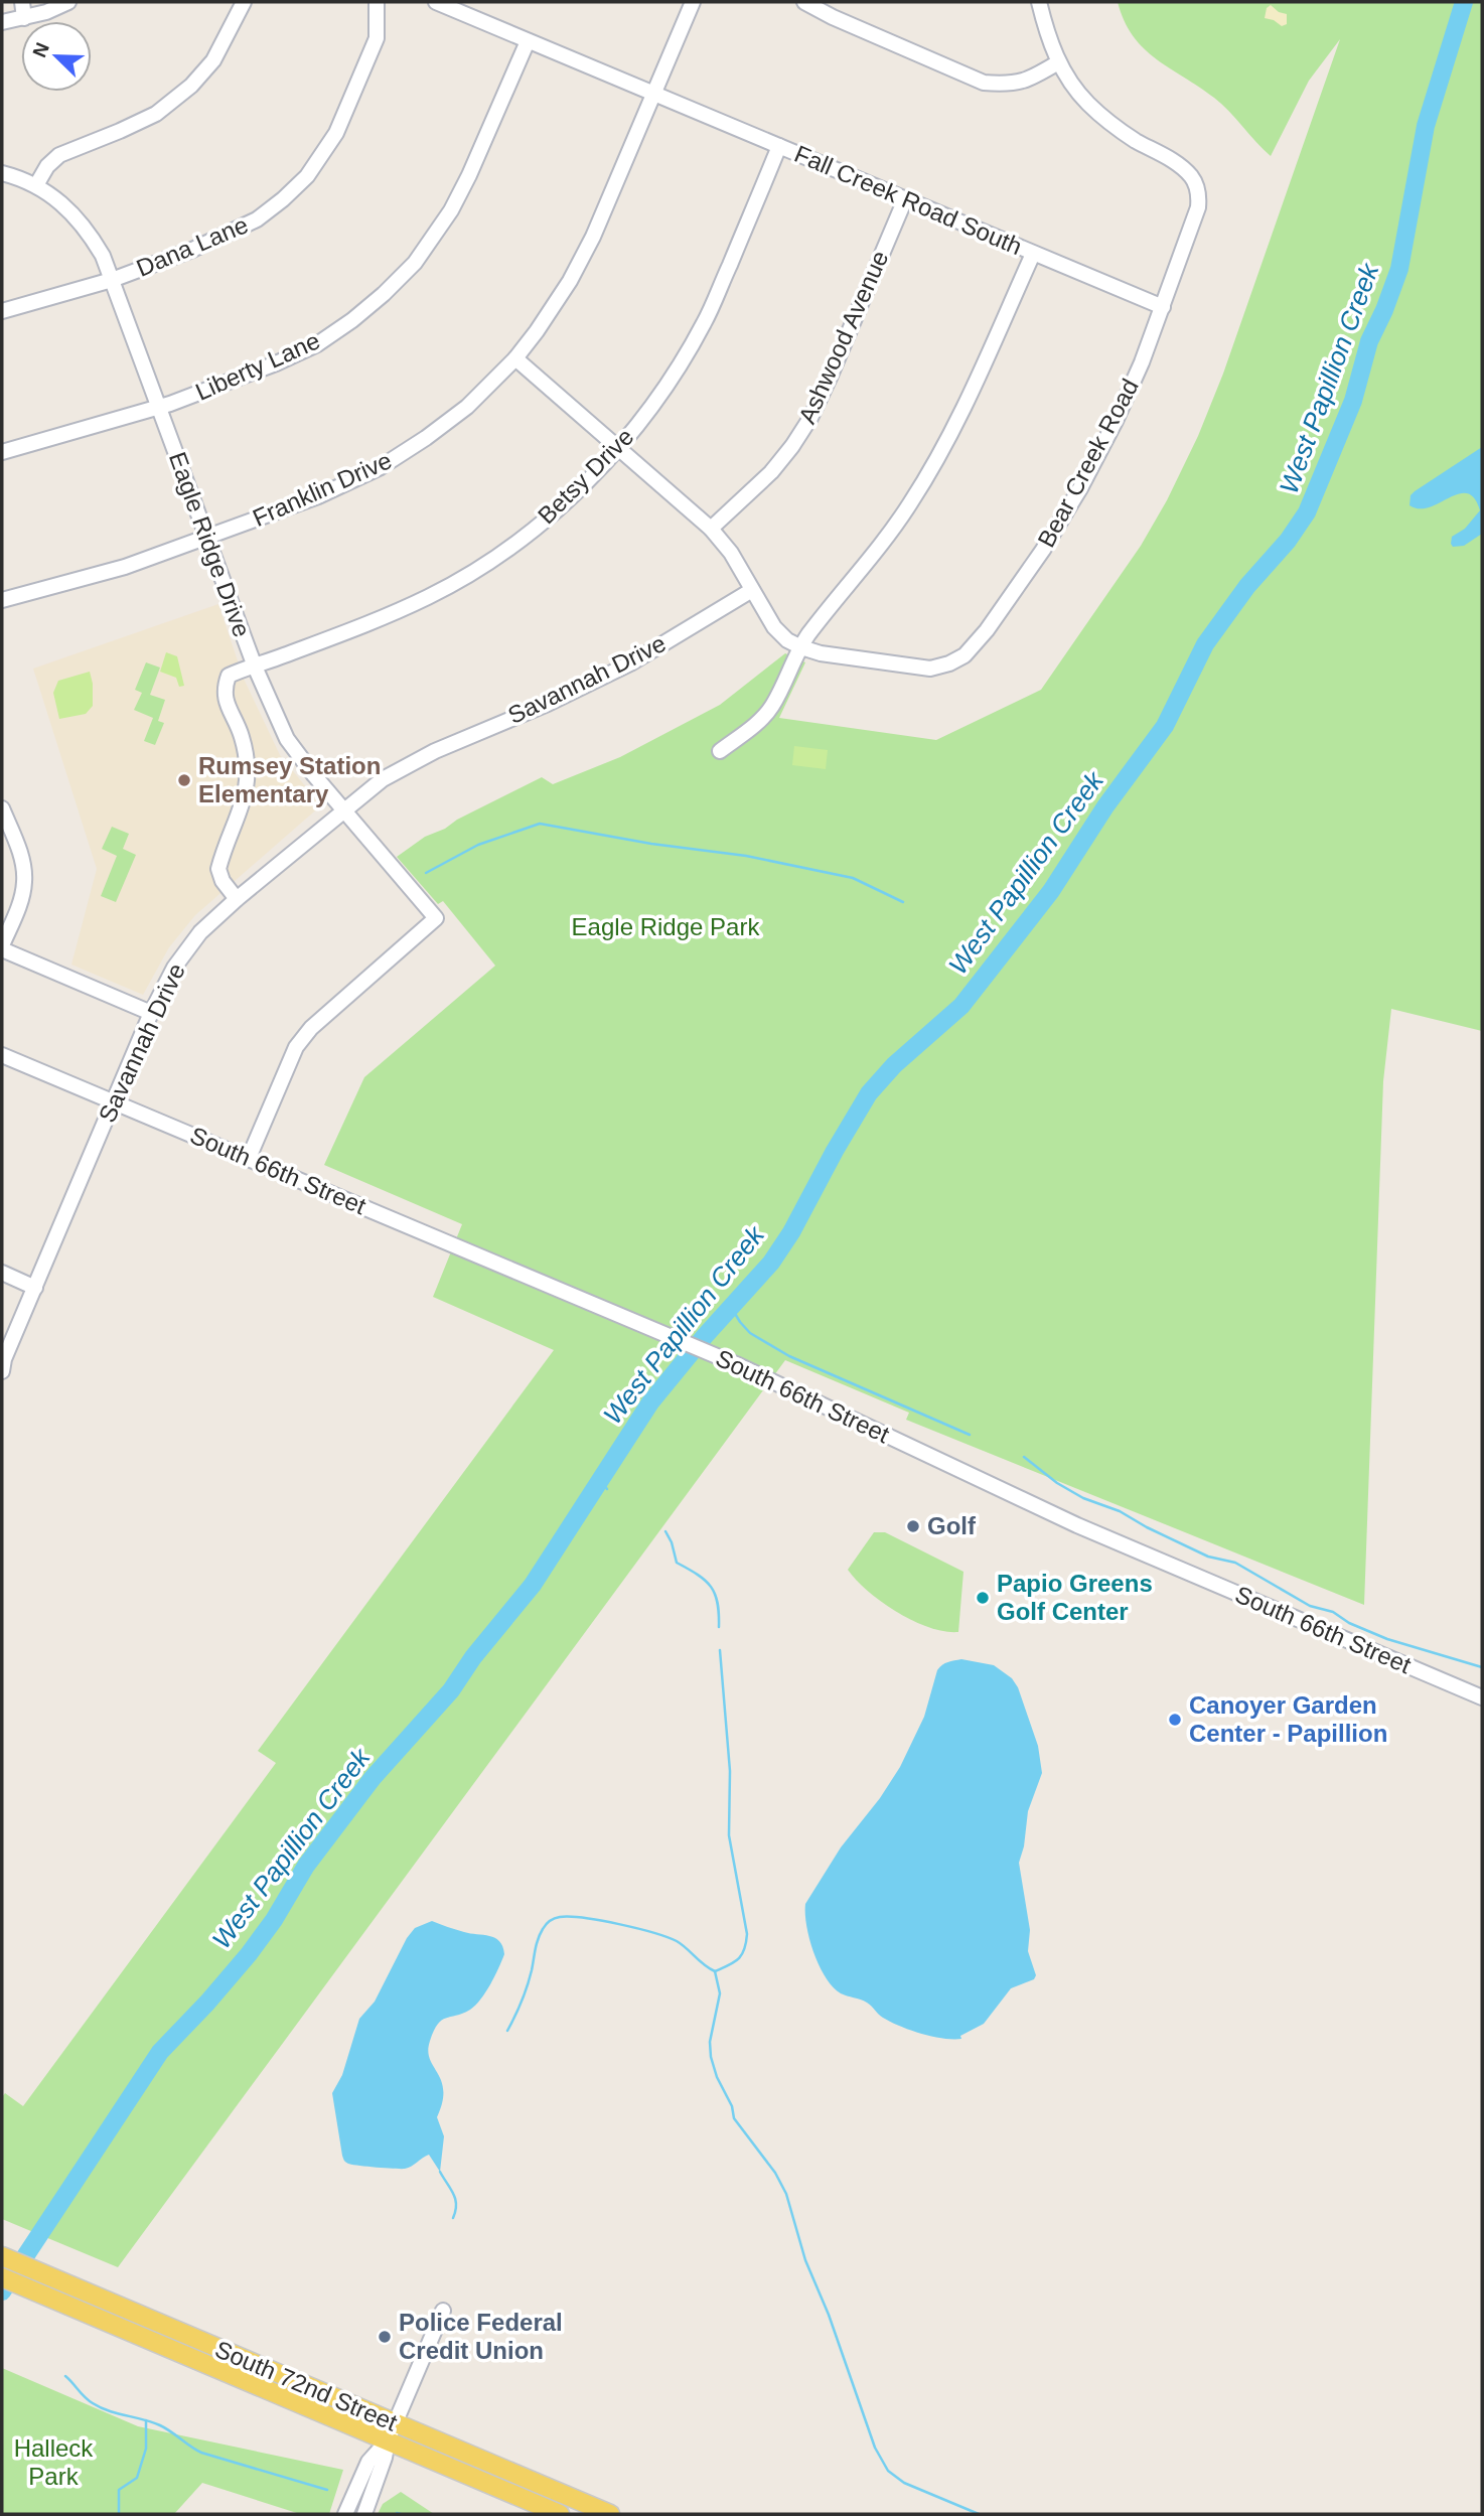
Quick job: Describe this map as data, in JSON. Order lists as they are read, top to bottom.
{
  "streets": {
    "main road": ["South 72nd Street"],
    "street": [
      "Fall Creek Road South",
      "Dana Lane",
      "Ashwood Avenue",
      "Liberty Lane",
      "Bear Creek Road",
      "Betsy Drive",
      "Franklin Drive",
      "Eagle Ridge Drive",
      "Savannah Drive",
      "South 66th Street"
    ]
  },
  "crossings": [
    ["Fall Creek Road South", "Ashwood Avenue"],
    ["Fall Creek Road South", "Liberty Lane"],
    ["Fall Creek Road South", "Bear Creek Road"],
    ["Fall Creek Road South", "Betsy Drive"],
    ["Fall Creek Road South", "Franklin Drive"],
    ["Dana Lane", "Eagle Ridge Drive"],
    ["Liberty Lane", "Eagle Ridge Drive"],
    ["Betsy Drive", "Eagle Ridge Drive"],
    ["Betsy Drive", "Savannah Drive"],
    ["Franklin Drive", "Eagle Ridge Drive"],
    ["Eagle Ridge Drive", "Savannah Drive"],
    ["Eagle Ridge Drive", "South 66th Street"],
    ["Savannah Drive", "South 66th Street"]
  ],
  "water": ["West Papillion Creek"],
  "parks": ["Eagle Ridge Park", "Halleck Park"],
  "places": [
    "Rumsey Station Elementary",
    "Golf",
    "Papio Greens Golf Center",
    "Canoyer Garden Center - Papillion",
    "Police Federal Credit Union"
  ],
  "north": "top left"
}
